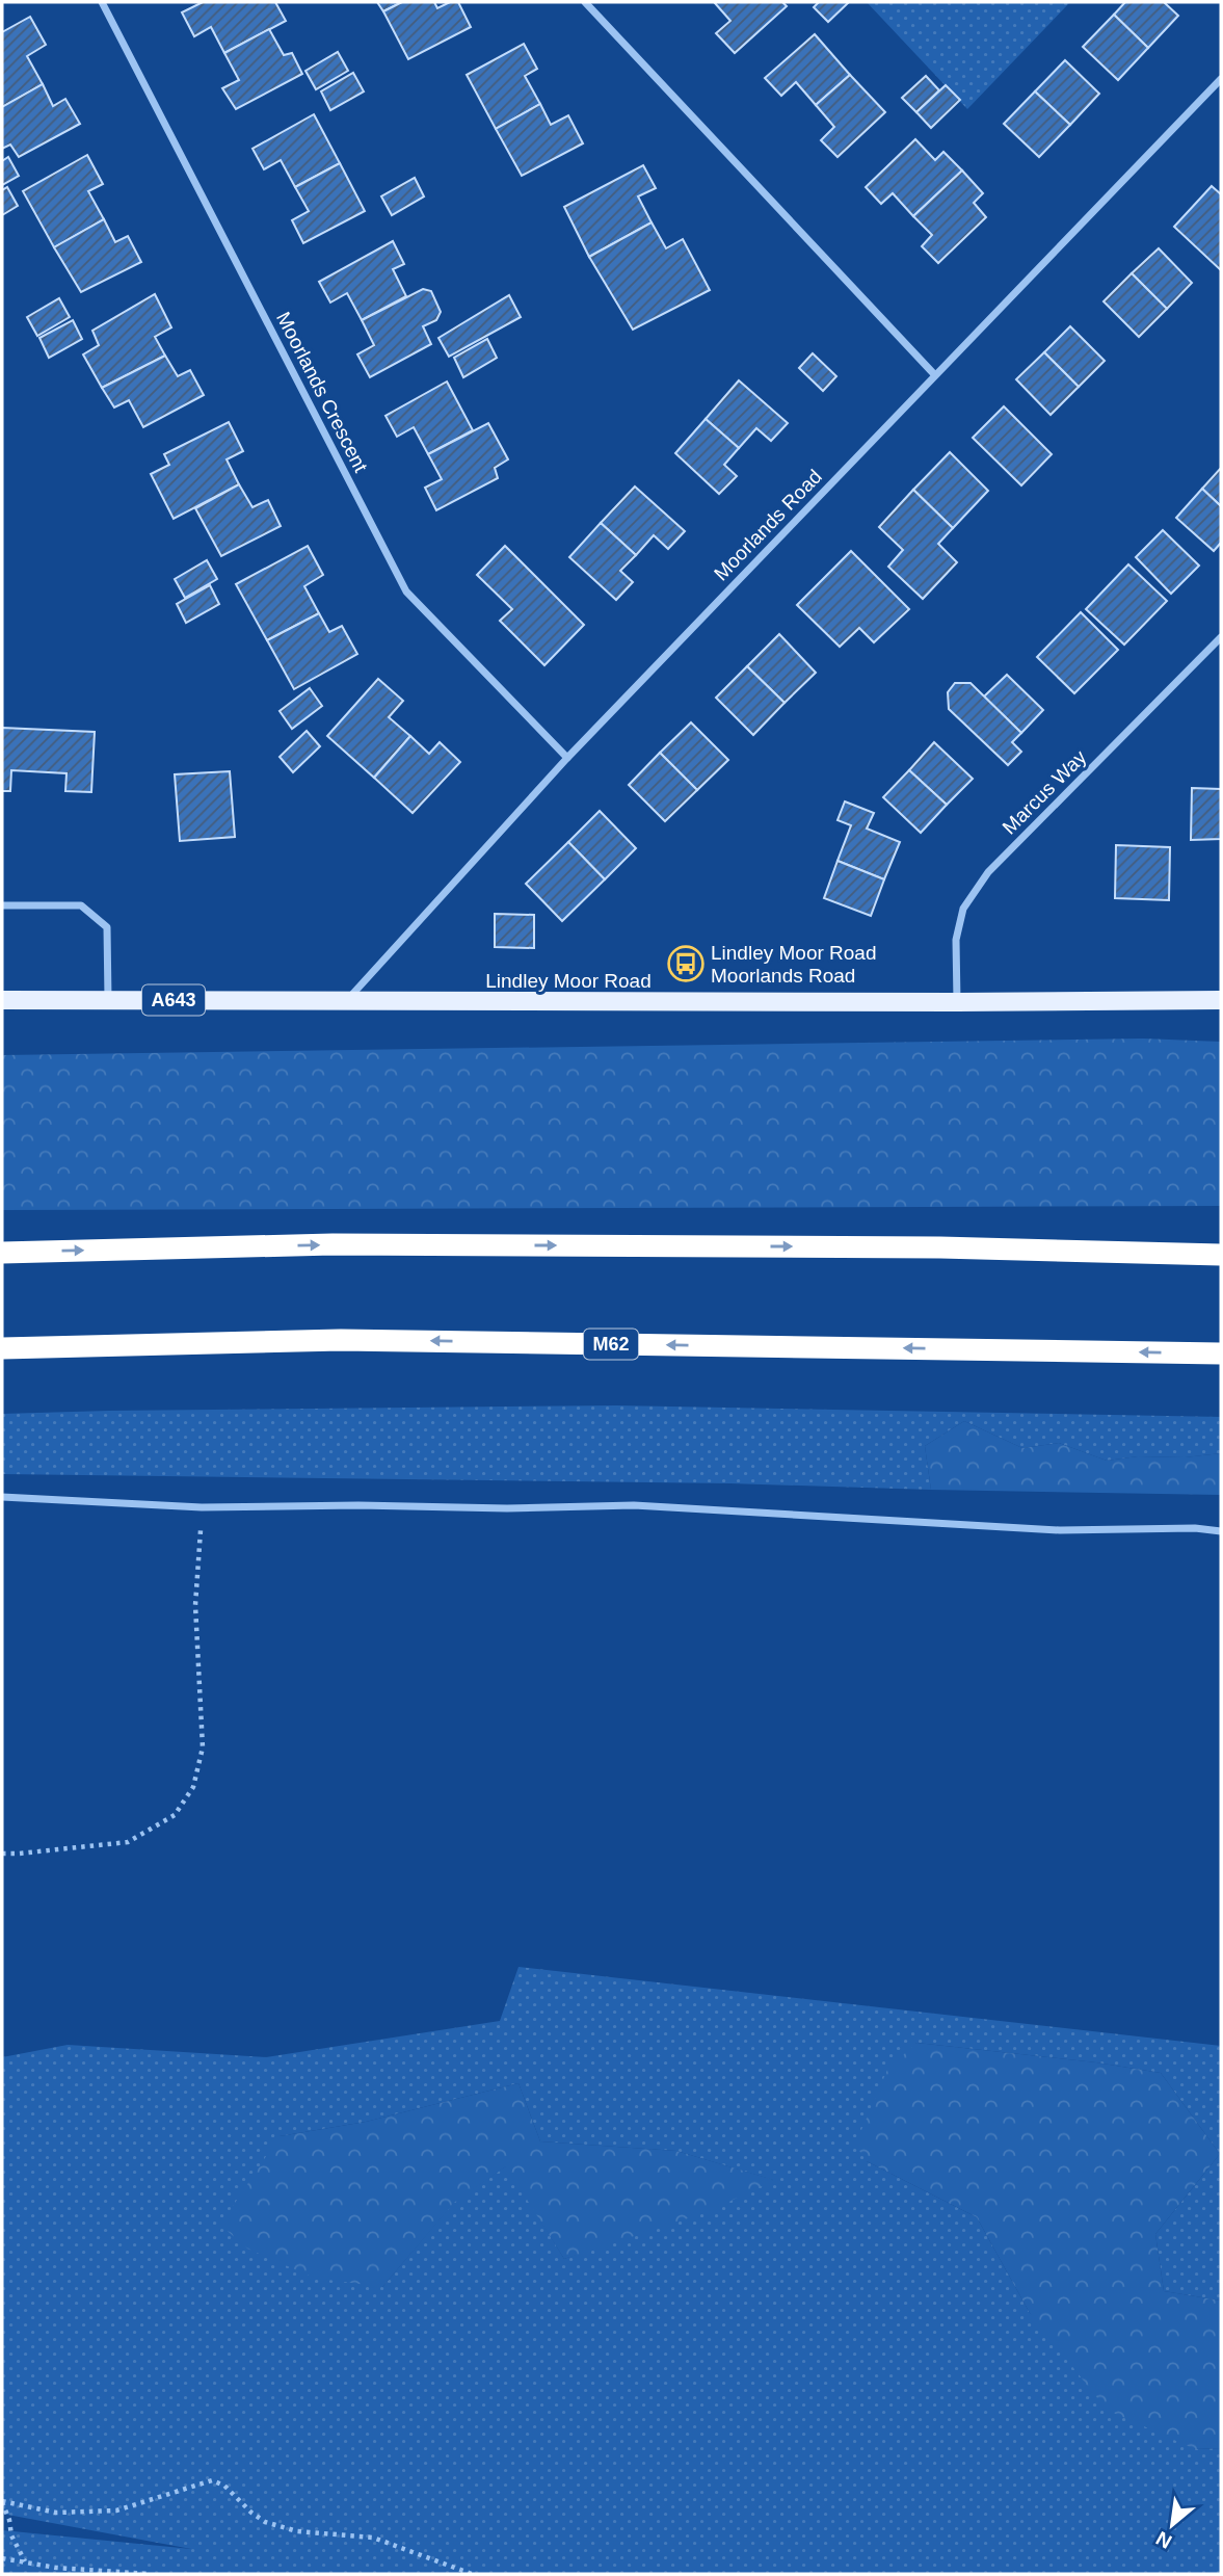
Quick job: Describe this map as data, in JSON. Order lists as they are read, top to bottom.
{
  "streets": {
    "highway": ["M62"],
    "main road": ["Lindley Moor Road", "A643"],
    "street": ["Moorlands Crescent", "Moorlands Road", "Marcus Way"]
  },
  "crossings": [
    ["Moorlands Crescent", "Moorlands Road"],
    ["Moorlands Road", "Lindley Moor Road"],
    ["Marcus Way", "Lindley Moor Road"]
  ],
  "places": {
    "bus stop": ["Lindley Moor Road Moorlands Road"]
  },
  "north": "bottom left"
}
